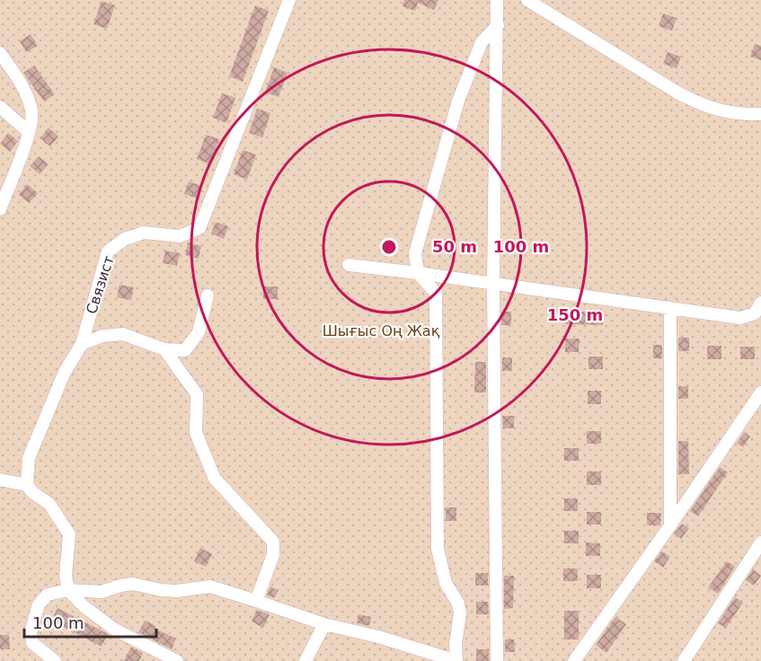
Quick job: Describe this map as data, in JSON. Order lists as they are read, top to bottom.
{
  "streets": {
    "street": ["Связист"]
  },
  "parks": ["Шығыс Оң Жақ"],
  "scale_bar": "100 m",
  "rings": ["50 m", "100 m", "150 m"]
}
